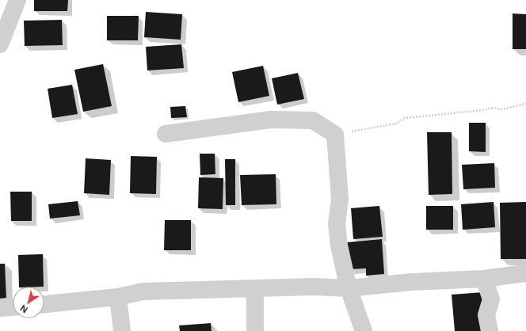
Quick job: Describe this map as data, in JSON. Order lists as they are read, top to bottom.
{
  "north": "bottom left"
}
